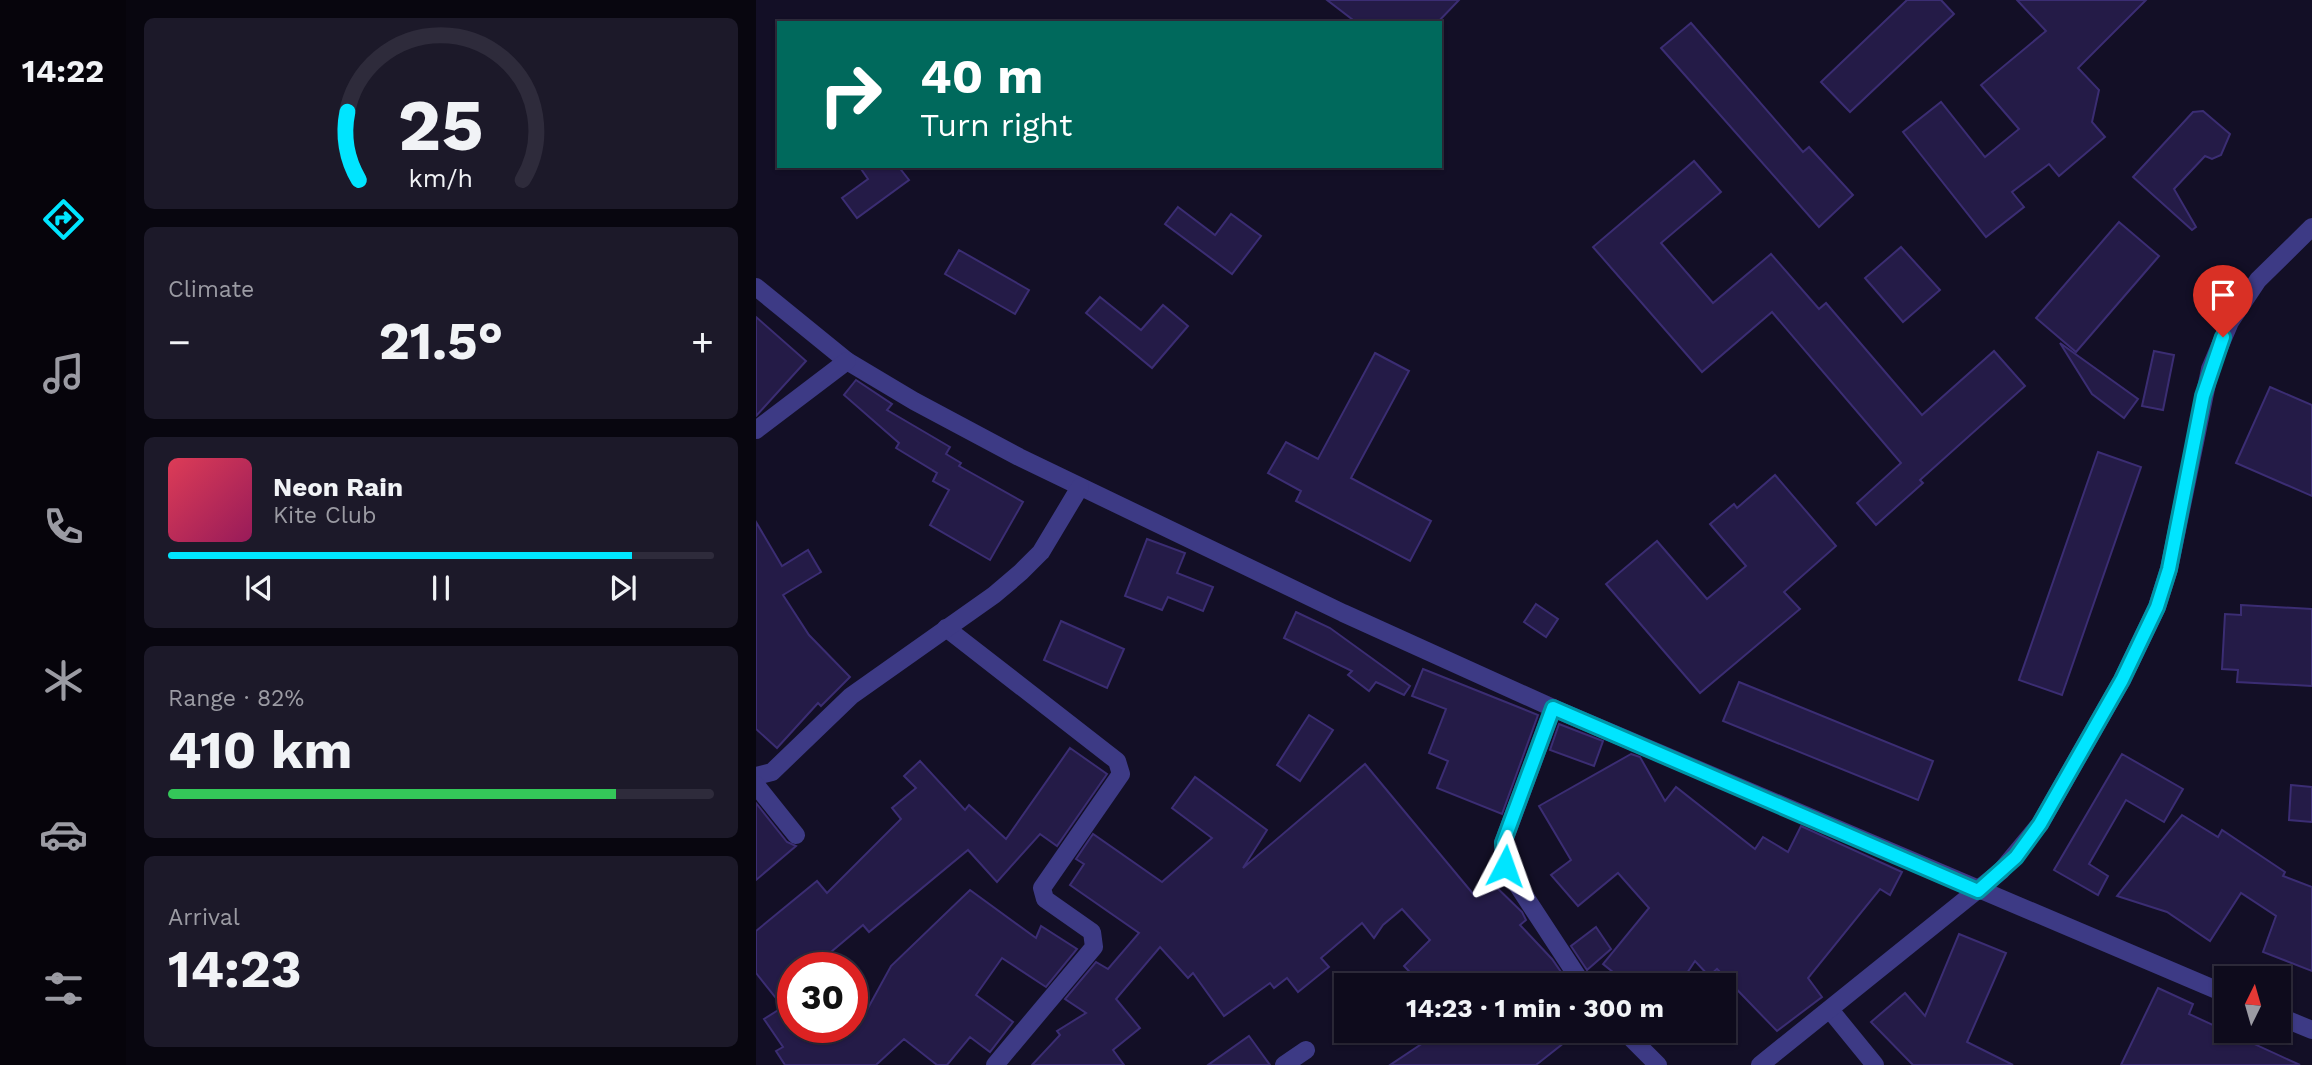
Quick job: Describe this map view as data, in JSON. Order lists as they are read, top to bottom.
{
  "north": "top",
  "page": {
    "tabs": "14:22",
    "turn": ["40 m", "Turn right"],
    "tile": [
      "Climate",
      ["Range · 82%", "410 km"],
      ["Arrival", "14:23"]
    ],
    "heat": ["−", "21.5°", "+"],
    "song": ["Neon Rain", "Kite Club"],
    "limit": "30",
    "trip": "14:23 · 1 min · 300 m",
    "gauge": ["25", "km/h"]
  }
}
